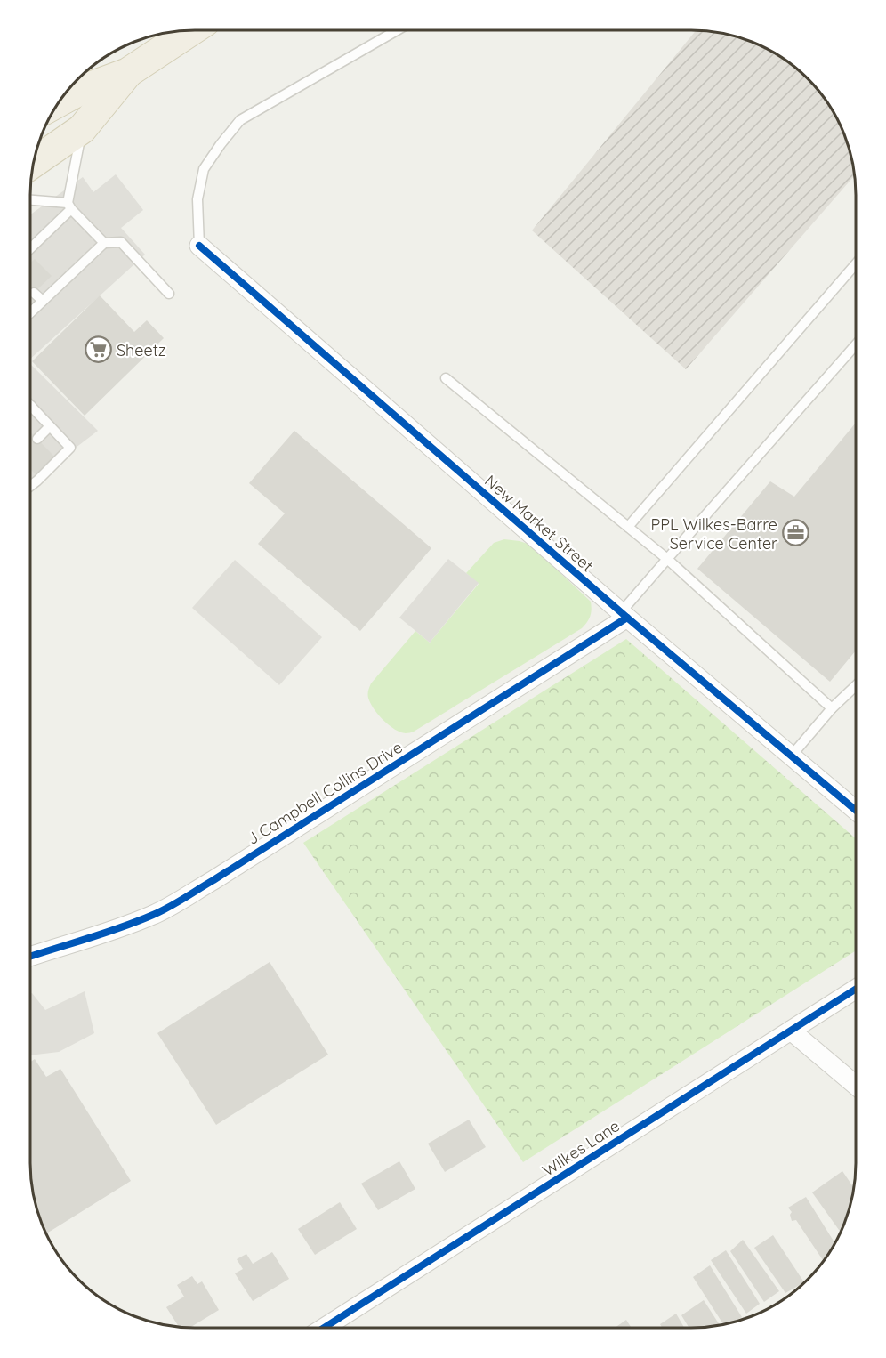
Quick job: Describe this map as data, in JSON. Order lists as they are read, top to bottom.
{
  "streets": {
    "street": ["New Market Street", "J Campbell Collins Drive", "Wilkes Lane"]
  },
  "crossings": [
    ["New Market Street", "J Campbell Collins Drive"]
  ],
  "places": {
    "supermarket": ["Sheetz"],
    "office": ["PPL Wilkes-Barre Service Center"]
  }
}
